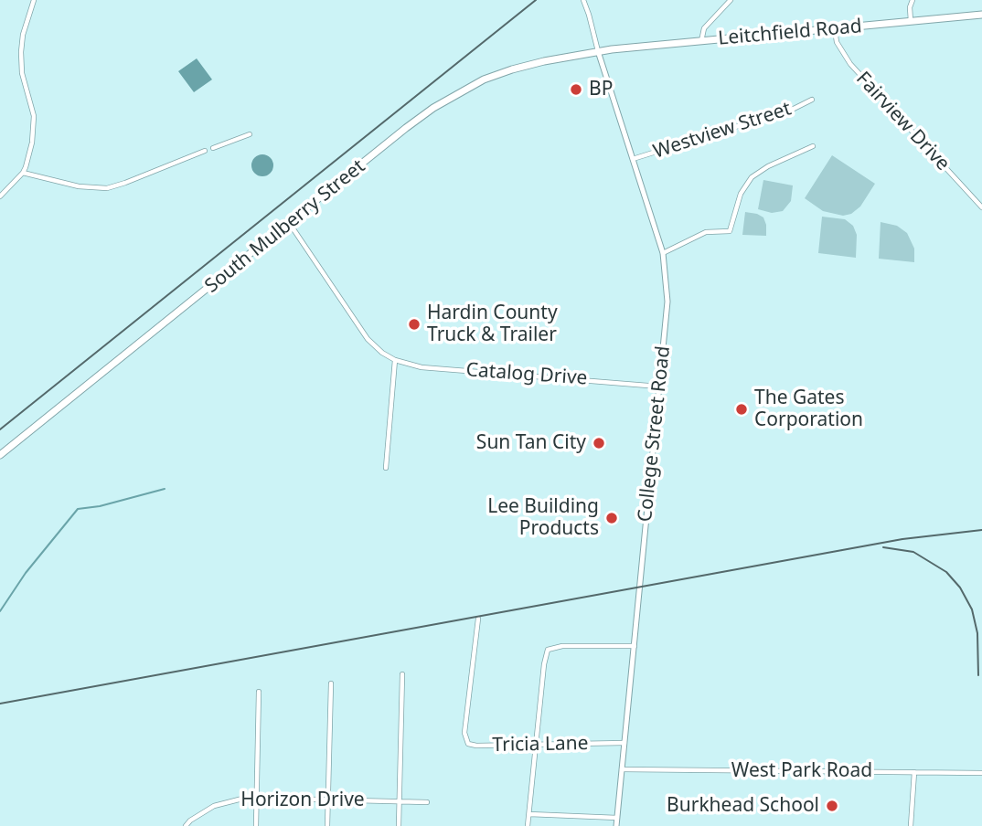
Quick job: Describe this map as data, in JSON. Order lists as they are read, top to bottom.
{
  "streets": {
    "main road": ["Leitchfield Road", "South Mulberry Street"],
    "street": [
      "Fairview Drive",
      "Westview Street",
      "Catalog Drive",
      "College Street Road",
      "Tricia Lane",
      "West Park Road",
      "Horizon Drive"
    ]
  },
  "crossings": [
    ["Leitchfield Road", "Fairview Drive"],
    ["Leitchfield Road", "South Mulberry Street"],
    ["Leitchfield Road", "College Street Road"],
    ["Westview Street", "College Street Road"],
    ["South Mulberry Street", "College Street Road"],
    ["Catalog Drive", "College Street Road"],
    ["College Street Road", "Tricia Lane"],
    ["College Street Road", "West Park Road"]
  ],
  "places": [
    "BP",
    "Hardin County Truck & Trailer",
    "The Gates Corporation",
    "Sun Tan City",
    "Lee Building Products",
    "Burkhead School"
  ]
}
